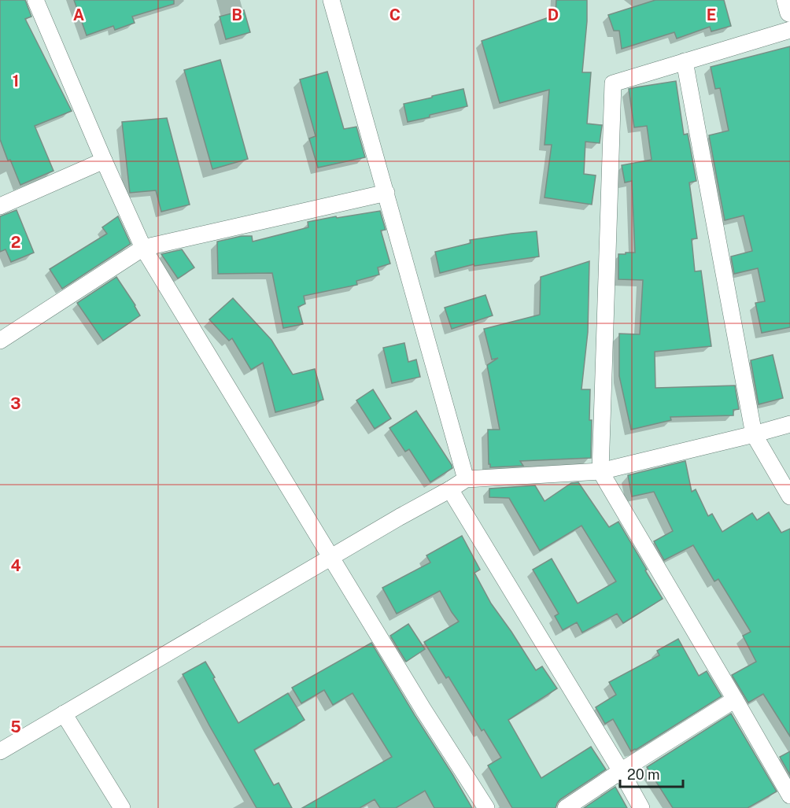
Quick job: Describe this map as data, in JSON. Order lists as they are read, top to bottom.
{
  "scale_bar": "20 m",
  "grid": {
    "columns": [
      "A",
      "B",
      "C",
      "D",
      "E"
    ],
    "rows": [
      "1",
      "2",
      "3",
      "4",
      "5"
    ]
  }
}
